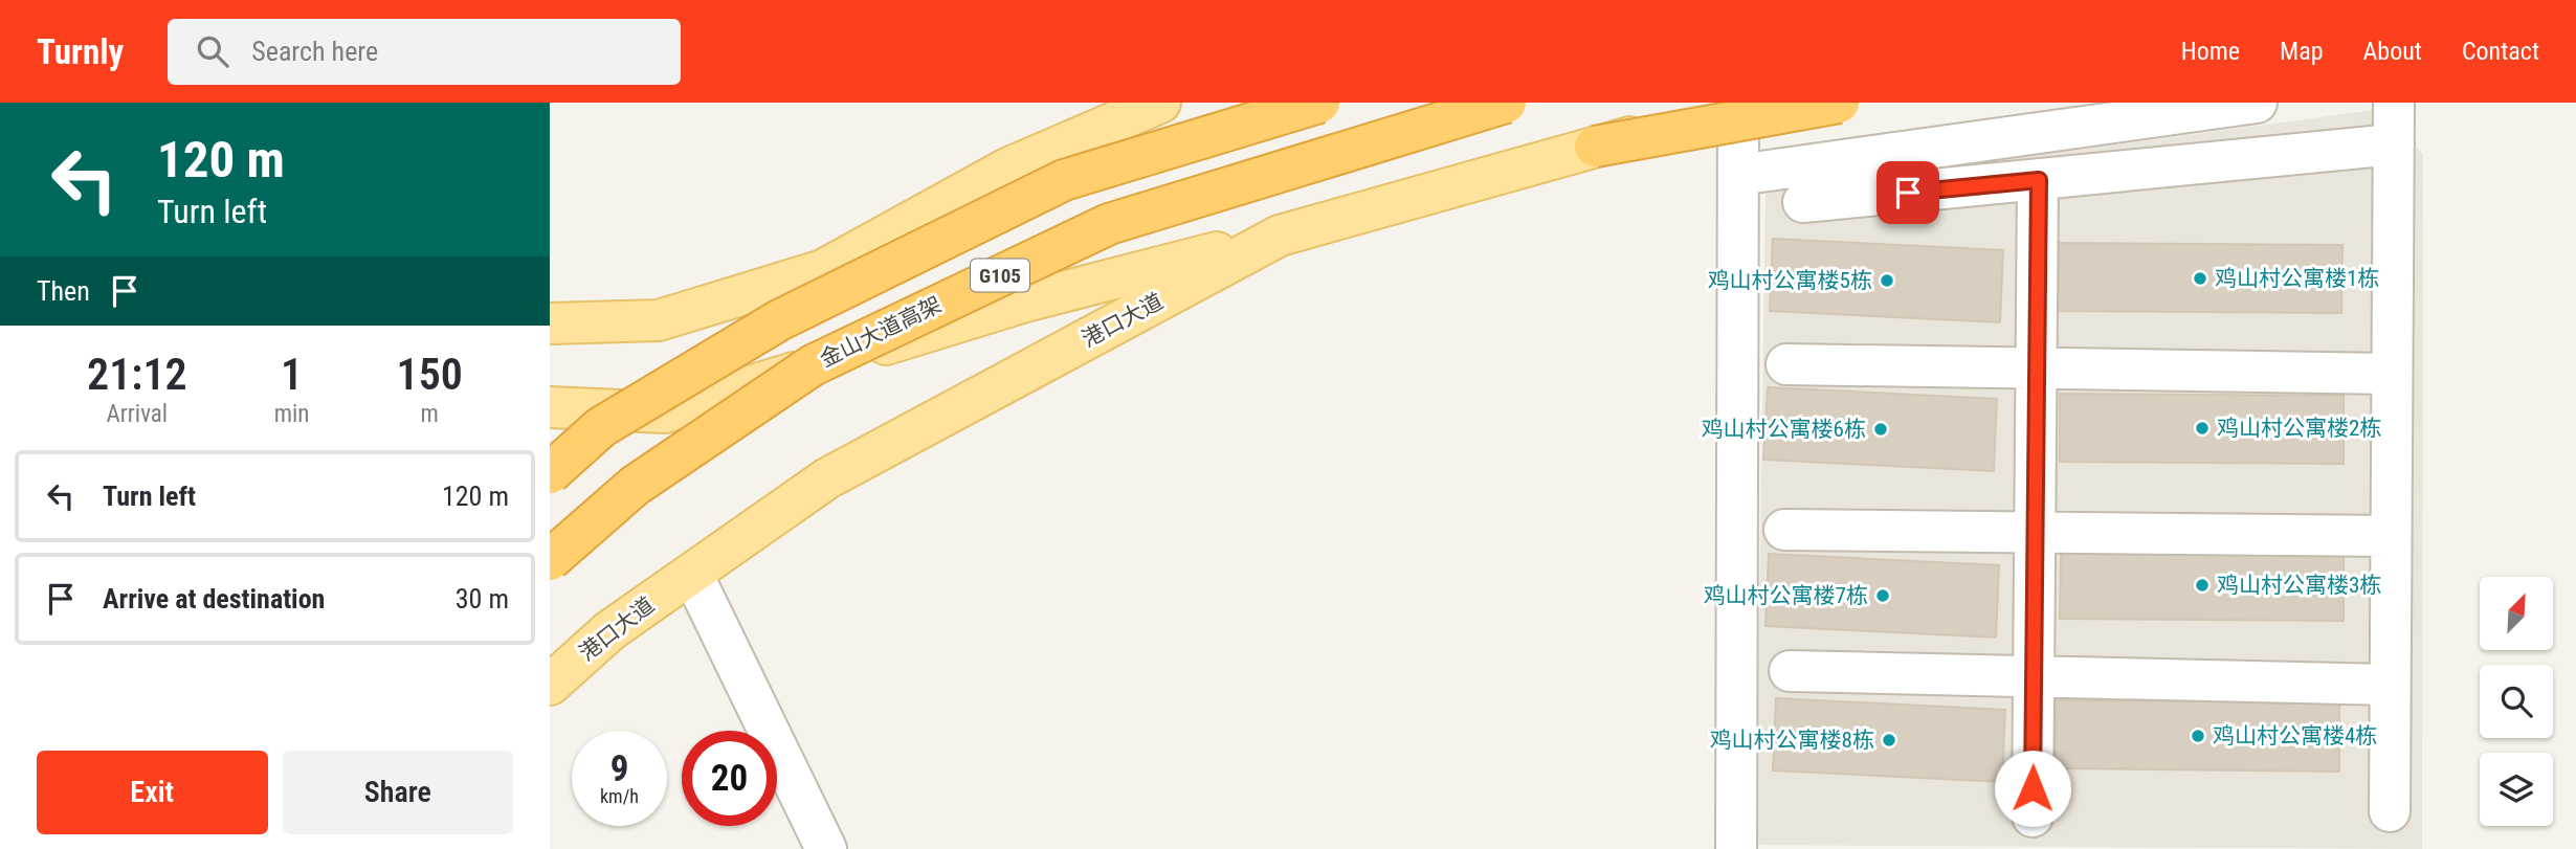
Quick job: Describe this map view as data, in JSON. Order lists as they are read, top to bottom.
{
  "streets": {
    "highway": ["G105", "金山大道高架"],
    "main road": ["港口大道"]
  },
  "places": [
    "鸡山村公寓楼1栋",
    "鸡山村公寓楼5栋",
    "鸡山村公寓楼2栋",
    "鸡山村公寓楼6栋",
    "鸡山村公寓楼3栋",
    "鸡山村公寓楼7栋",
    "鸡山村公寓楼4栋",
    "鸡山村公寓楼8栋"
  ],
  "north": "top right",
  "page": {
    "header": "Turnly",
    "search": "Search here",
    "nav": [
      "Home",
      "Map",
      "About",
      "Contact"
    ],
    "turn": ["120 m", "Turn left"],
    "then": "Then",
    "eta": [
      "21:12",
      "Arrival",
      "1",
      "min",
      "150",
      "m"
    ],
    "list": [
      {
        "name": "Turn left",
        "value": "120 m"
      },
      {
        "name": "Arrive at destination",
        "value": "30 m"
      }
    ],
    "speed": "9 km/h",
    "limit": "20",
    "buttons": ["Exit", "Share"]
  }
}
